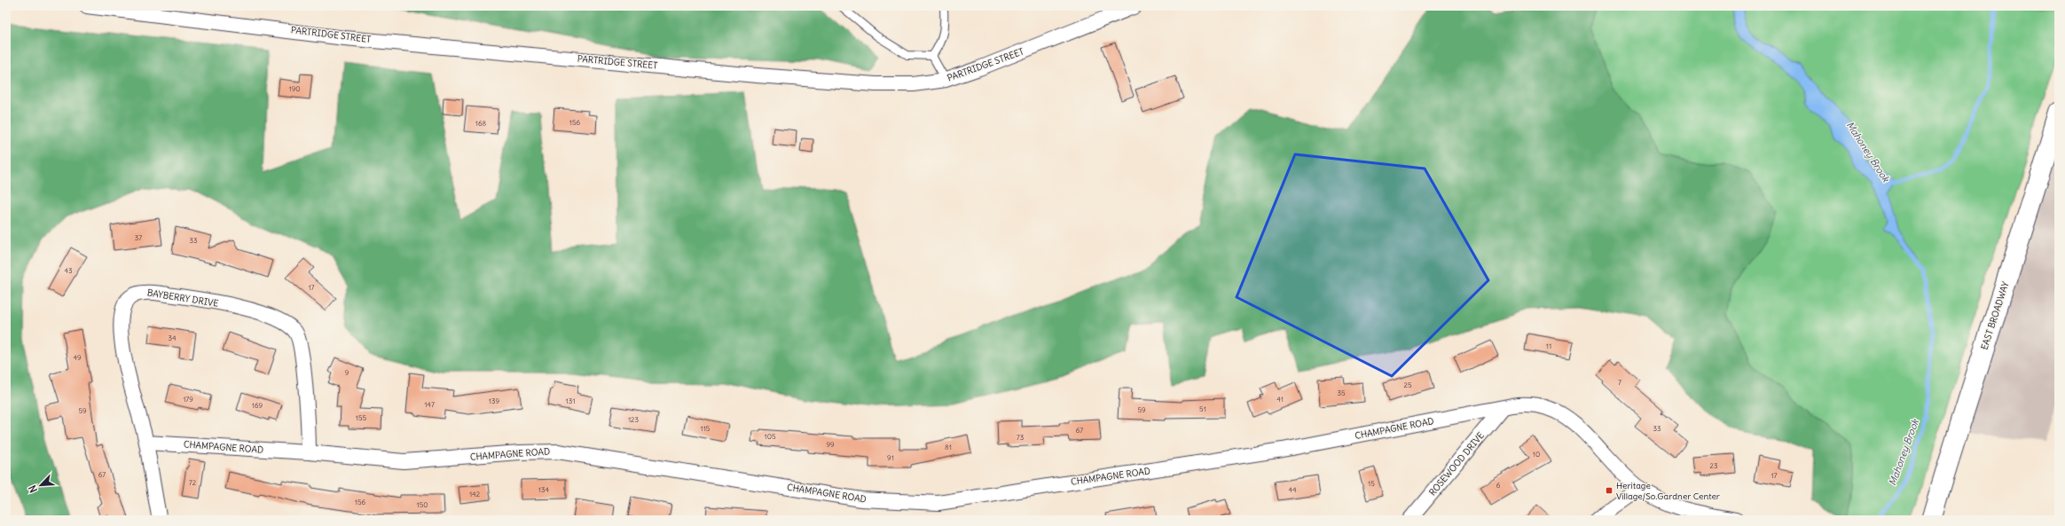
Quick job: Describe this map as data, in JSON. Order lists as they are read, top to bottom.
{
  "streets": {
    "main road": ["EAST BROADWAY"],
    "street": [
      "PARTRIDGE STREET",
      "BAYBERRY DRIVE",
      "CHAMPAGNE ROAD",
      "ROSEWOOD DRIVE"
    ]
  },
  "crossings": [
    ["BAYBERRY DRIVE", "CHAMPAGNE ROAD"],
    ["CHAMPAGNE ROAD", "ROSEWOOD DRIVE"]
  ],
  "water": ["Mahoney Brook"],
  "places": {
    "transit": ["Heritage Village/So.Gardner Center"]
  },
  "house_numbers": [
    "190",
    "156",
    "168",
    "37",
    "33",
    "43",
    "17",
    "34",
    "11",
    "49",
    "9",
    "7",
    "25",
    "35",
    "179",
    "41",
    "139",
    "131",
    "147",
    "169",
    "51",
    "59",
    "59",
    "155",
    "123",
    "115",
    "33",
    "67",
    "105",
    "73",
    "99",
    "81",
    "10",
    "91",
    "23",
    "67",
    "17",
    "72",
    "15",
    "6",
    "134",
    "44",
    "142",
    "156",
    "150"
  ],
  "north": "bottom left"
}
